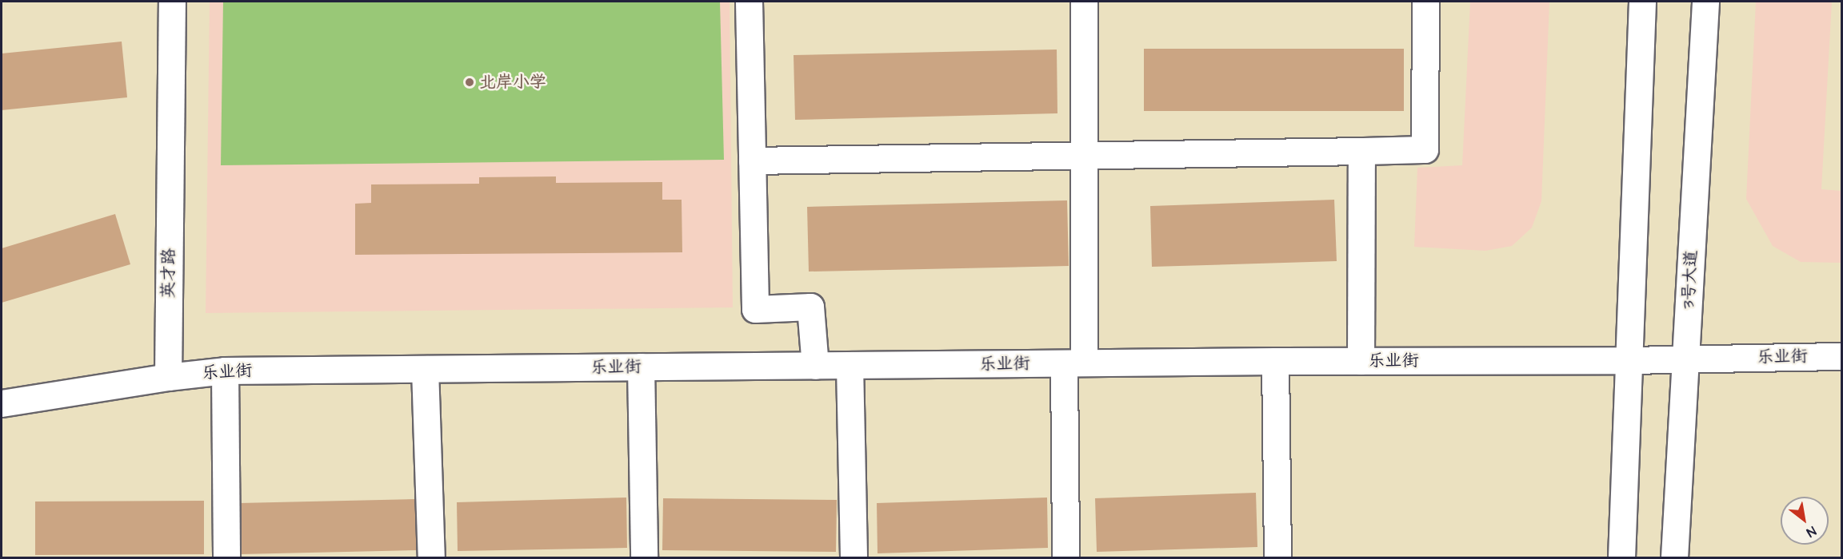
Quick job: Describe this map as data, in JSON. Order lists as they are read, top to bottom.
{
  "streets": {
    "street": ["英才路", "3号大道", "乐业街"]
  },
  "crossings": [
    ["英才路", "乐业街"],
    ["3号大道", "乐业街"]
  ],
  "places": ["北岸小学"],
  "north": "bottom right"
}
